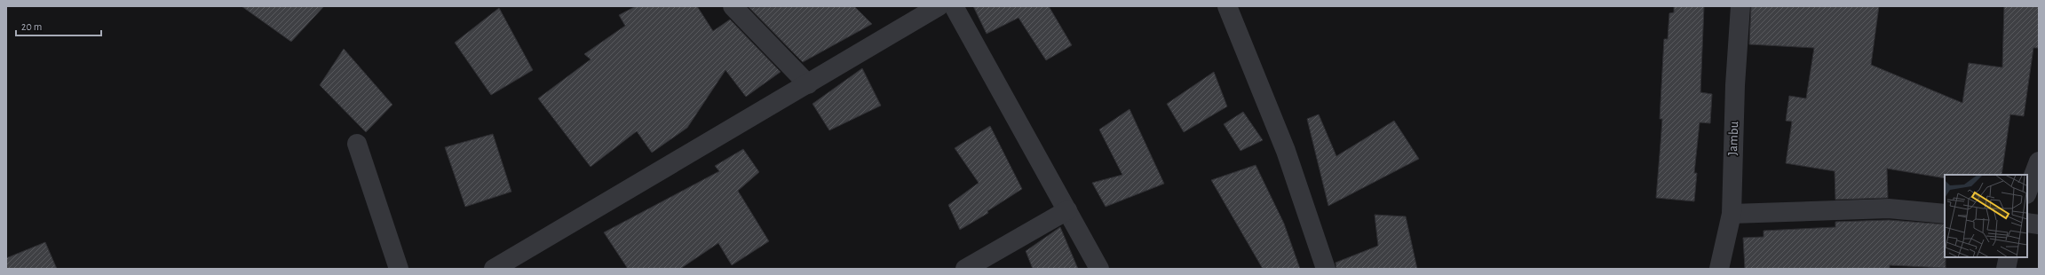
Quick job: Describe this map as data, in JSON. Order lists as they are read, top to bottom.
{
  "streets": {
    "street": ["Jambu"]
  },
  "scale_bar": "20 m"
}
